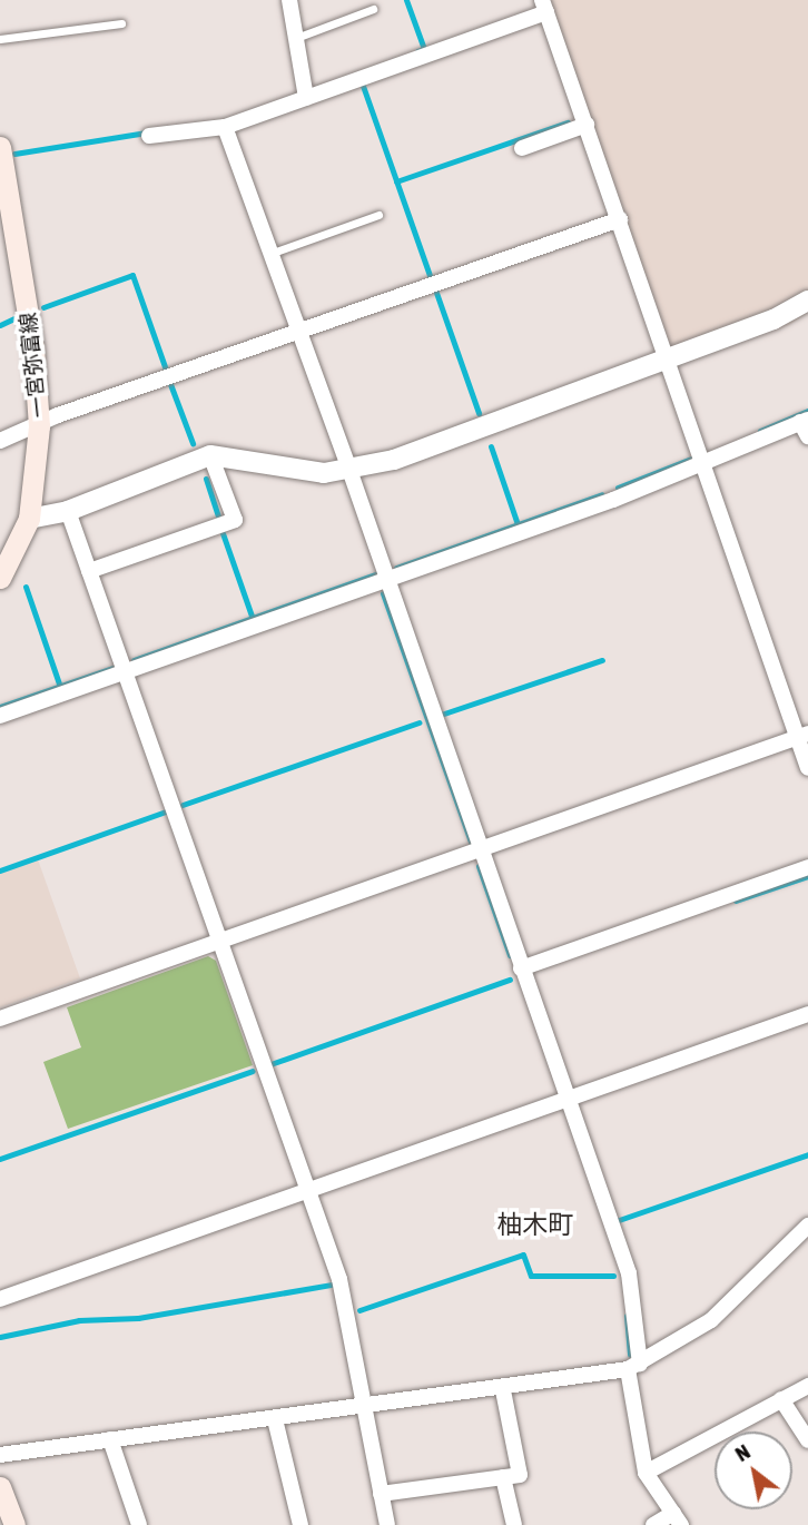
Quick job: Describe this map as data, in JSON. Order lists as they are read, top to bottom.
{
  "streets": {
    "main road": ["一宮弥富線"]
  },
  "districts": ["柚木町"],
  "north": "top left"
}
